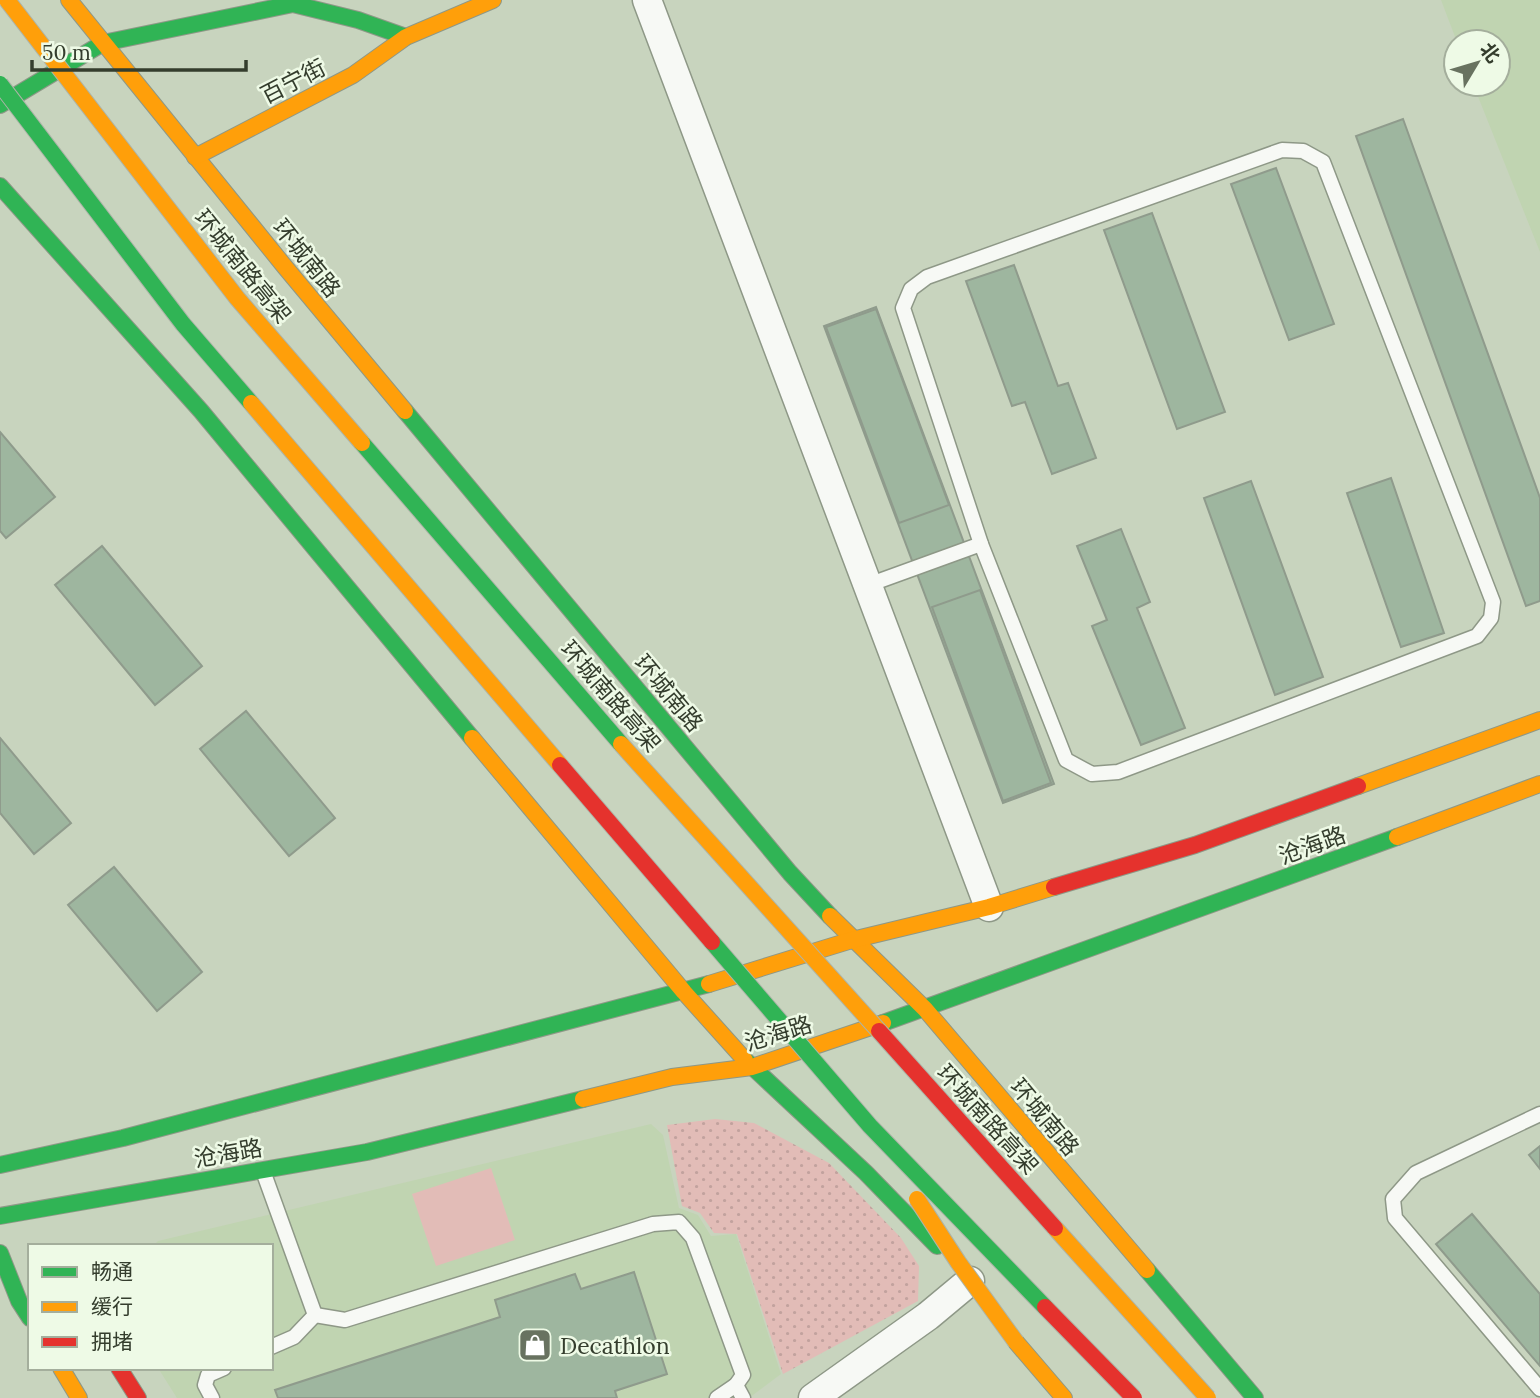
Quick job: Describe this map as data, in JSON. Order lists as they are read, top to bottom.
{
  "streets": {
    "main road": [
      "百宁街",
      "环城南路",
      "环城南路高架",
      "沧海路"
    ]
  },
  "crossings": [
    ["百宁街", "环城南路"],
    ["环城南路", "沧海路"]
  ],
  "places": {
    "shop": ["Decathlon"]
  },
  "legend": ["畅通", "缓行", "拥堵"],
  "scale_bar": "50 m",
  "north": "top right"
}
